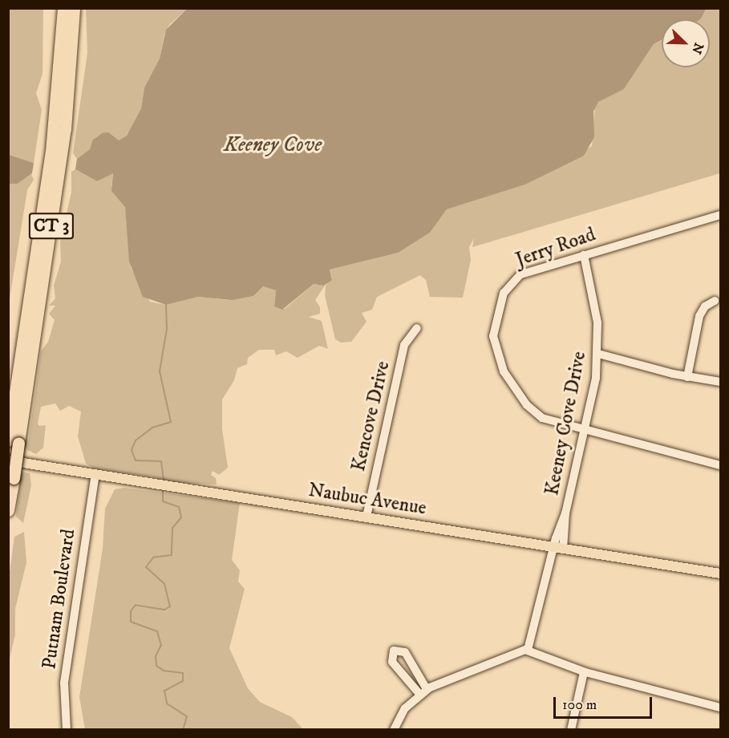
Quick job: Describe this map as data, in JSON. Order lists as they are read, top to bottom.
{
  "streets": {
    "highway": ["CT 3"],
    "main road": ["Naubuc Avenue"],
    "street": [
      "Jerry Road",
      "Kencove Drive",
      "Keeney Cove Drive",
      "Putnam Boulevard"
    ]
  },
  "crossings": [
    ["Jerry Road", "Keeney Cove Drive"],
    ["Kencove Drive", "Naubuc Avenue"],
    ["Keeney Cove Drive", "Naubuc Avenue"],
    ["Naubuc Avenue", "Putnam Boulevard"]
  ],
  "water": ["Keeney Cove"],
  "scale_bar": "100 m",
  "north": "bottom right"
}
